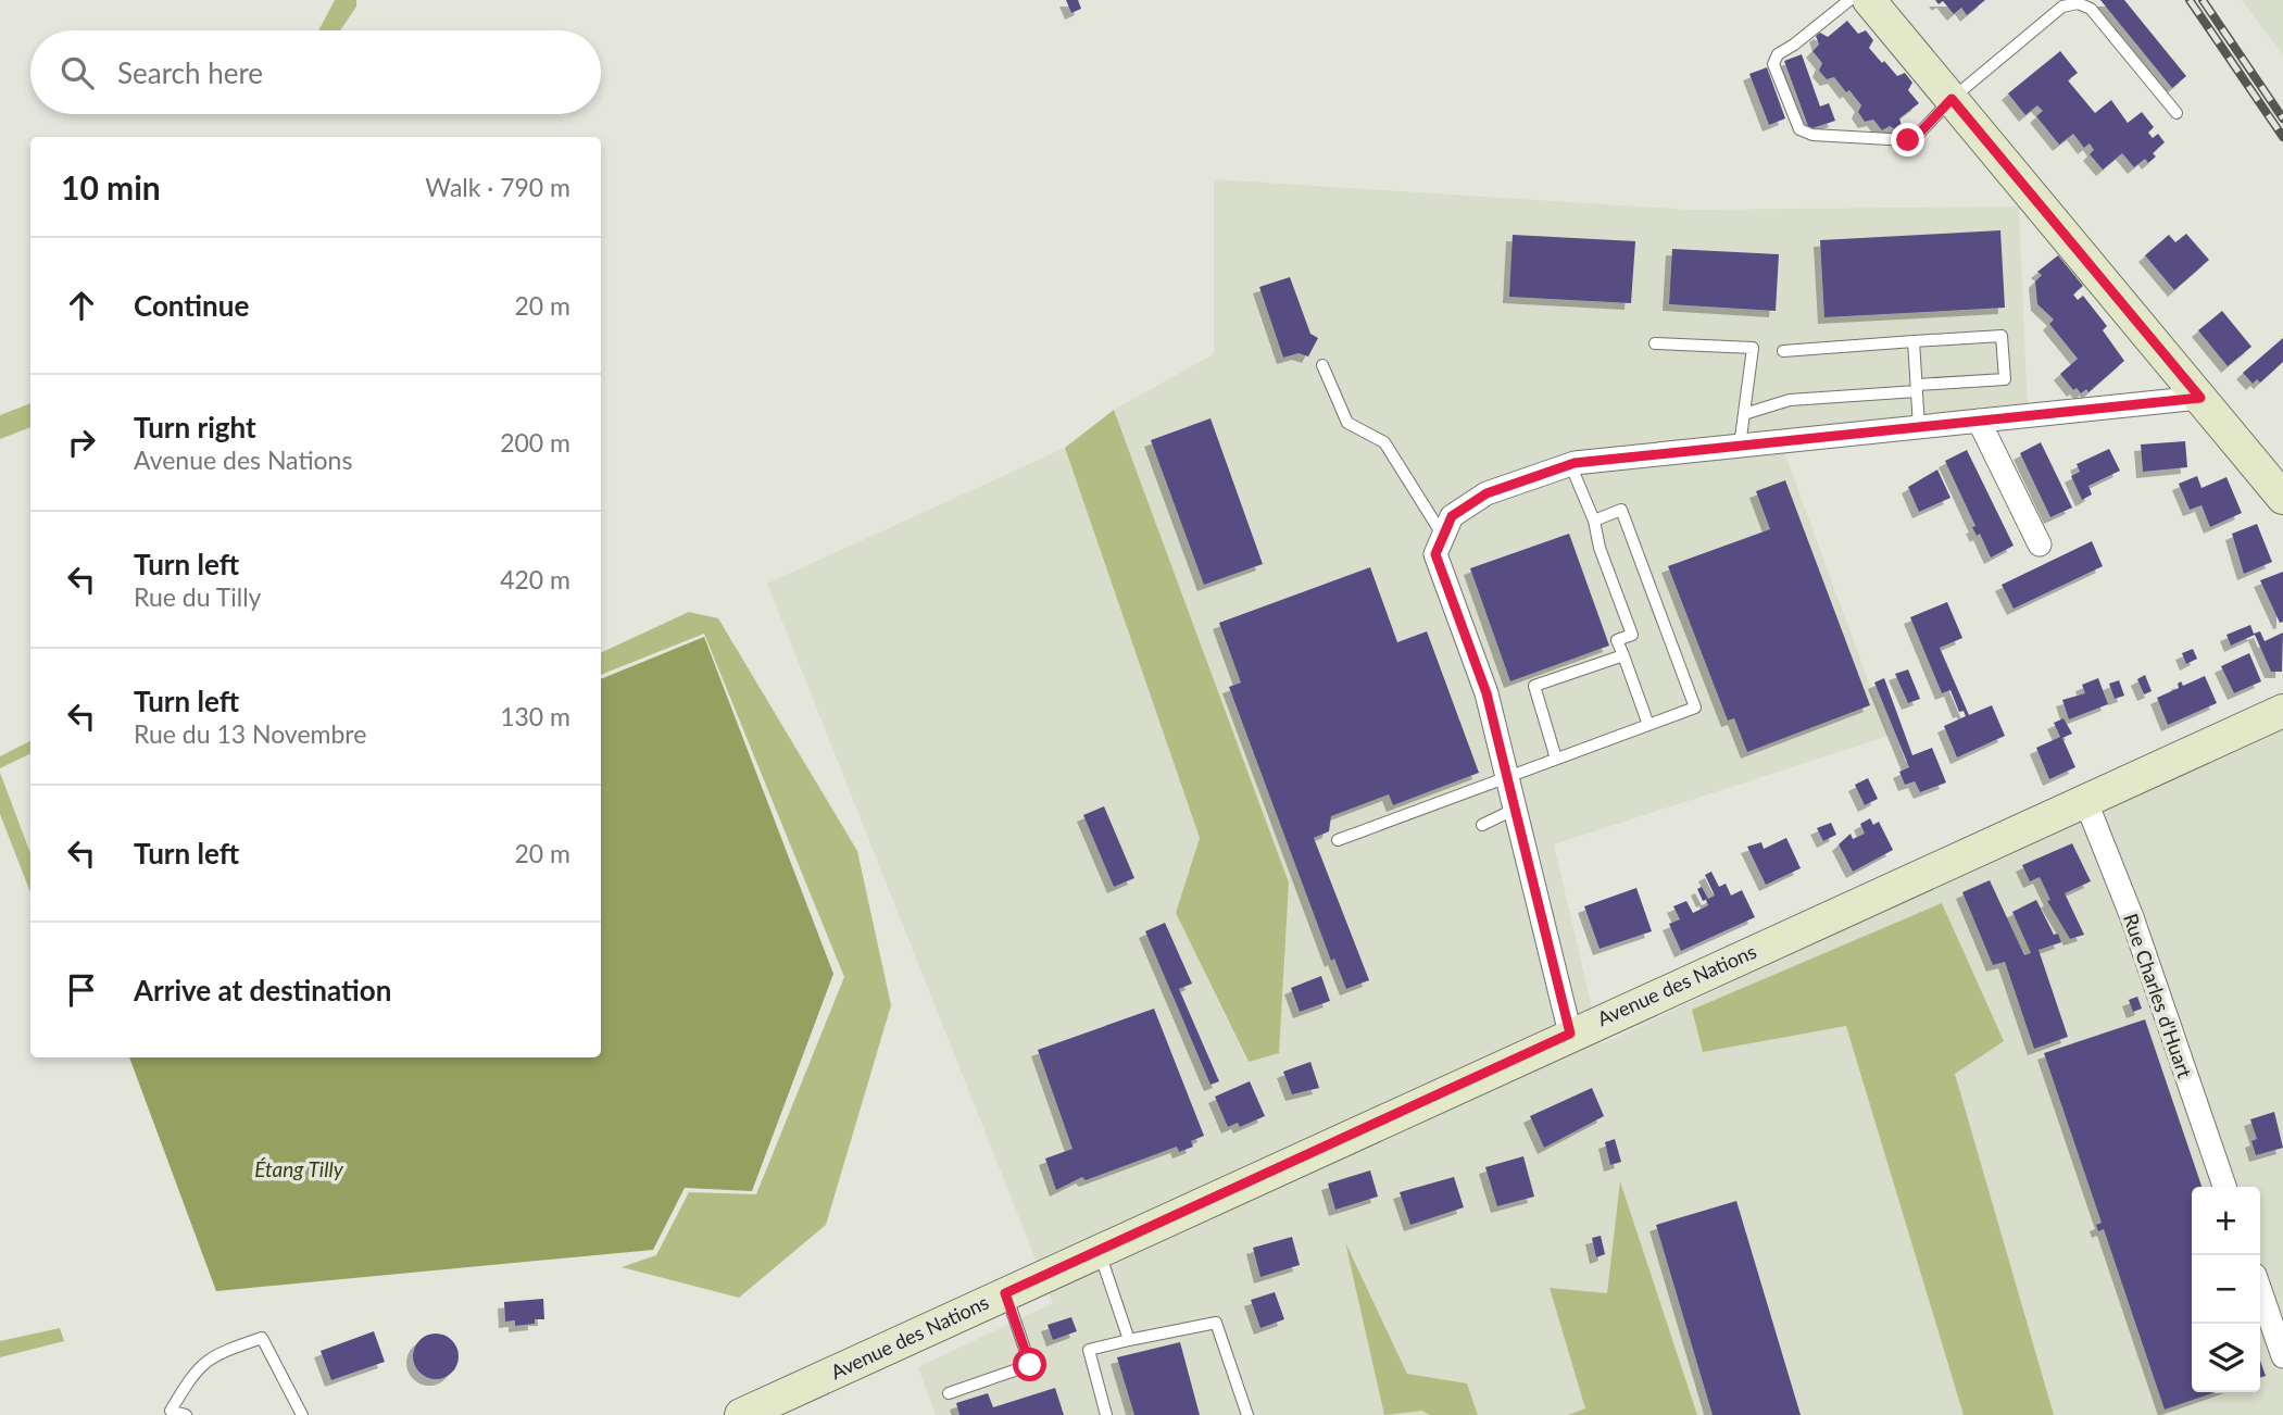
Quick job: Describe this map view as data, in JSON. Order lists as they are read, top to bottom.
{
  "streets": {
    "main road": ["Avenue des Nations"],
    "street": ["Rue Charles d'Huart"]
  },
  "crossings": [
    ["Avenue des Nations", "Rue Charles d'Huart"]
  ],
  "water": ["Étang Tilly"],
  "page": {
    "search": "Search here",
    "heading": ["10 min", "Walk · 790 m"],
    "list": [
      ["Continue", "20 m"],
      ["Turn right", "Avenue des Nations", "200 m"],
      ["Turn left", "Rue du Tilly", "420 m"],
      ["Turn left", "Rue du 13 Novembre", "130 m"],
      ["Turn left", "20 m"],
      "Arrive at destination"
    ],
    "map_buttons": ["+", "−"]
  }
}
